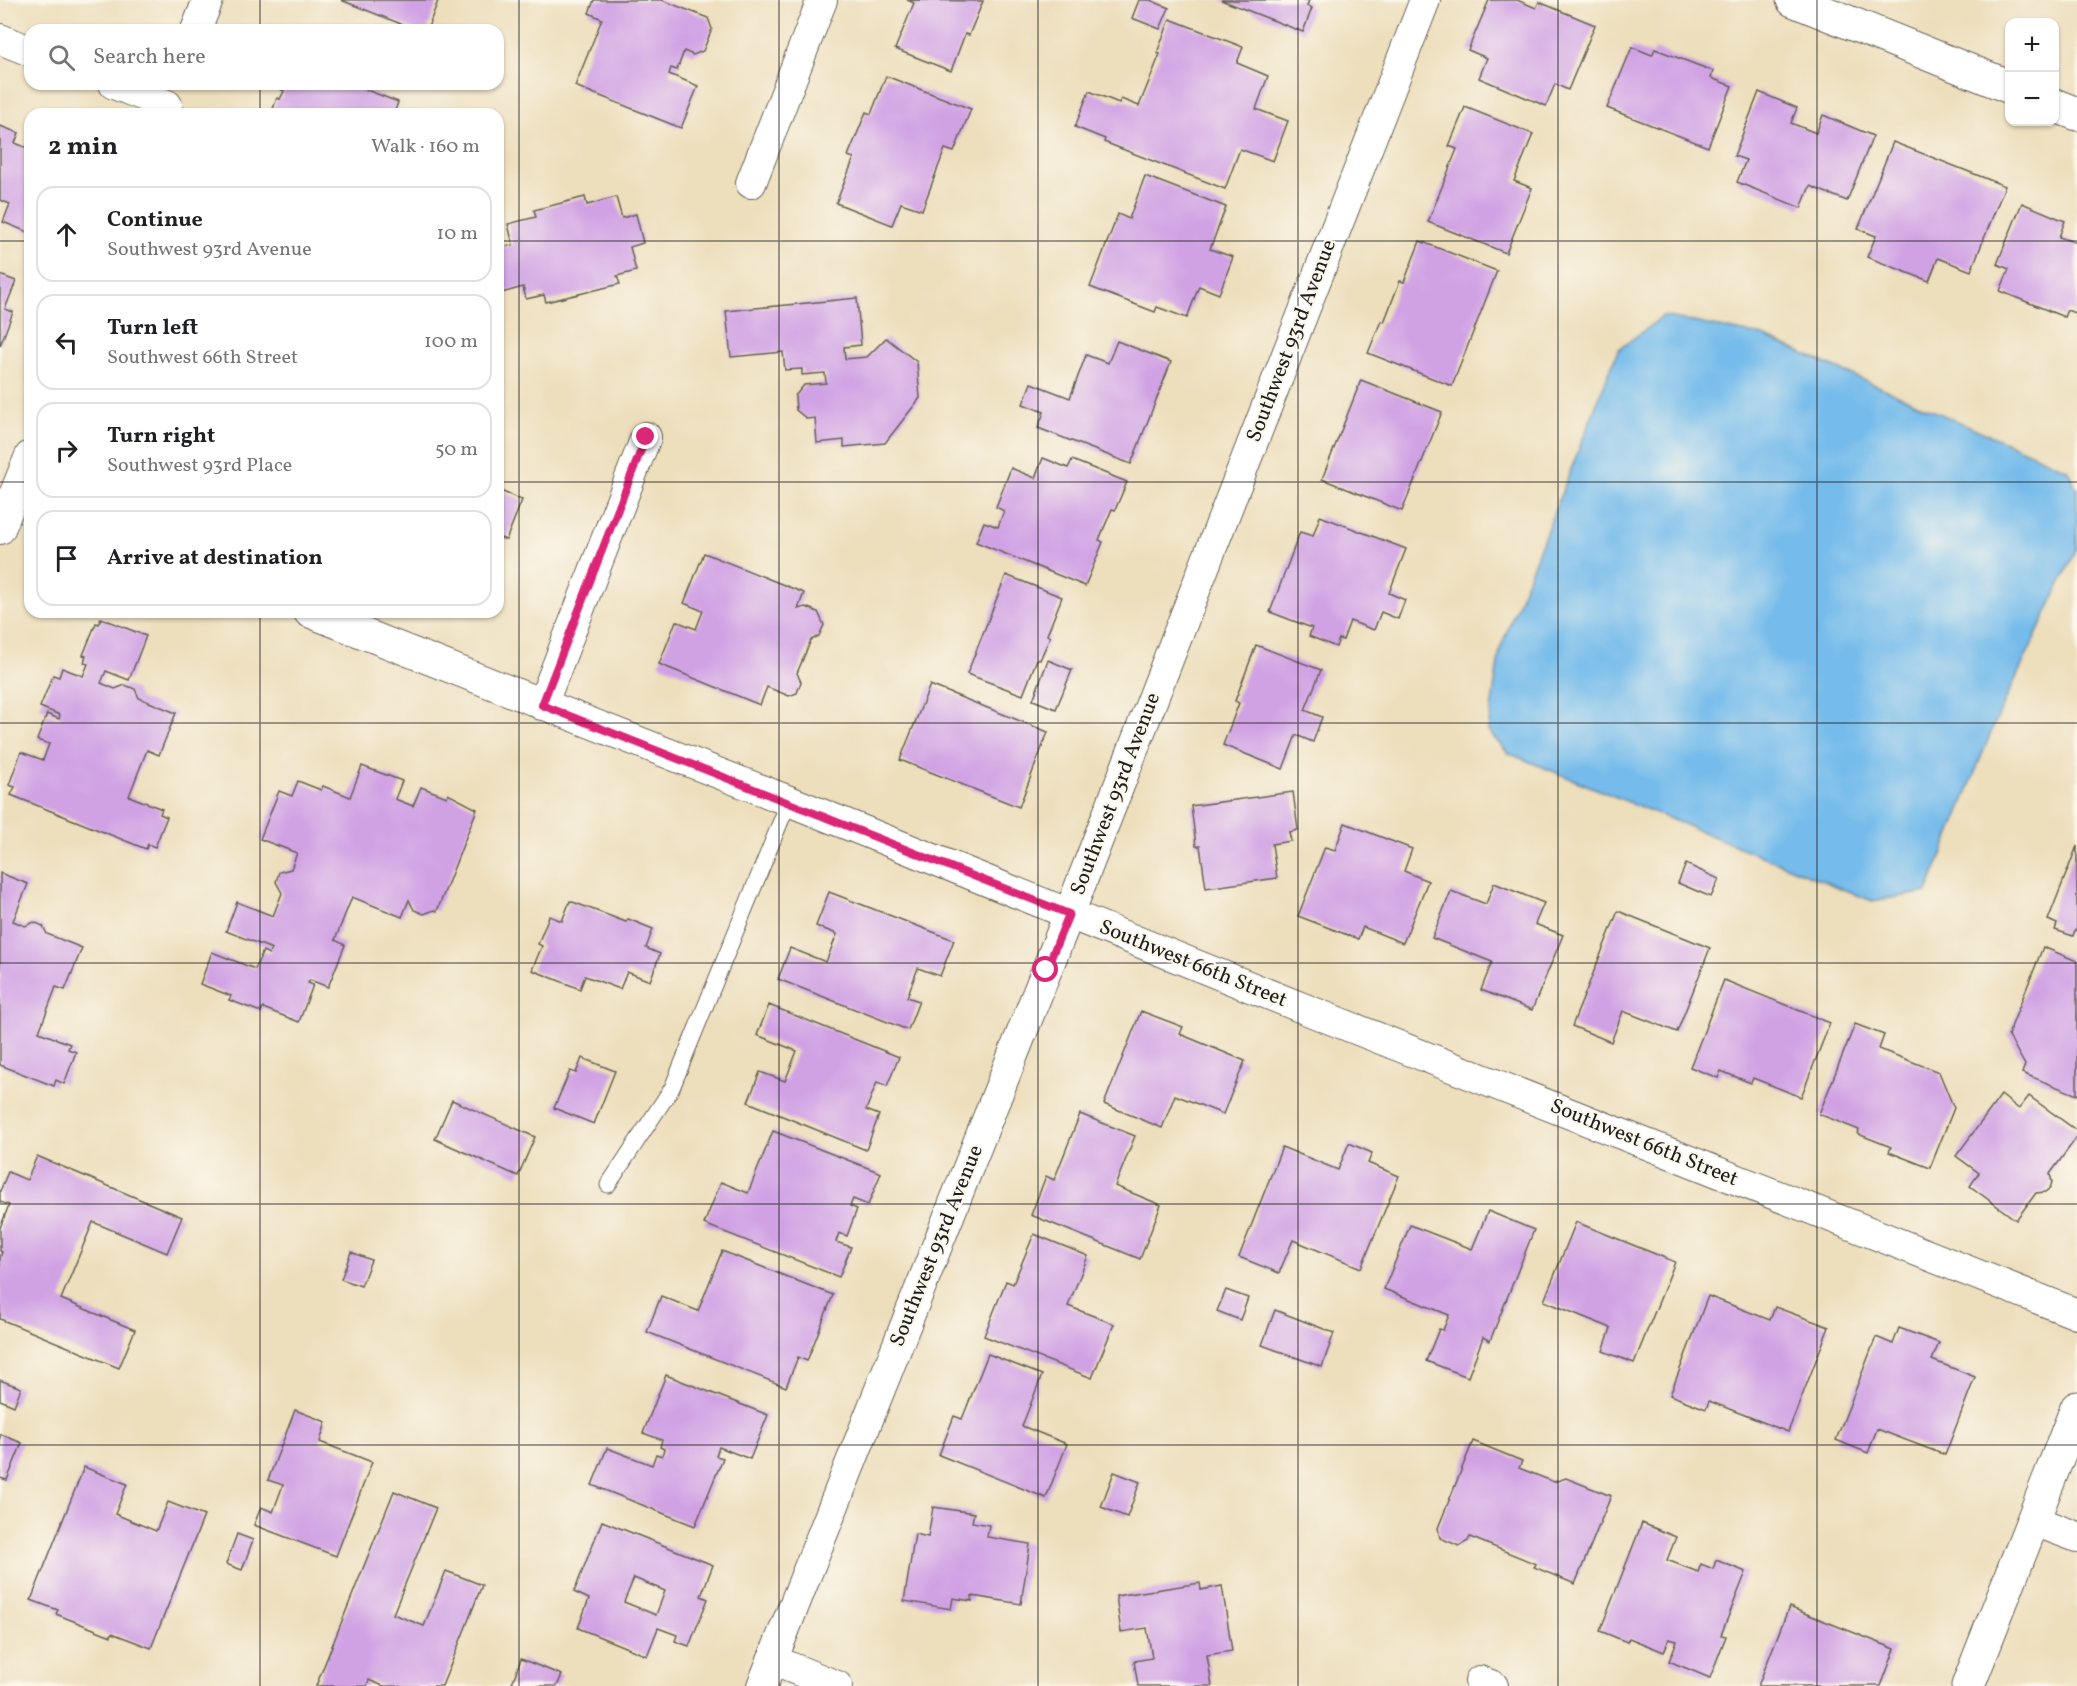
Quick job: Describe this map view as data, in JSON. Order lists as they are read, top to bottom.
{
  "streets": {
    "street": ["Southwest 93rd Avenue", "Southwest 66th Street"]
  },
  "crossings": [
    ["Southwest 93rd Avenue", "Southwest 66th Street"]
  ],
  "page": {
    "map_buttons": ["+", "−"],
    "search": "Search here",
    "heading": ["2 min", "Walk · 160 m"],
    "list": [
      ["Continue", "Southwest 93rd Avenue", "10 m"],
      ["Turn left", "Southwest 66th Street", "100 m"],
      ["Turn right", "Southwest 93rd Place", "50 m"],
      "Arrive at destination"
    ]
  }
}
